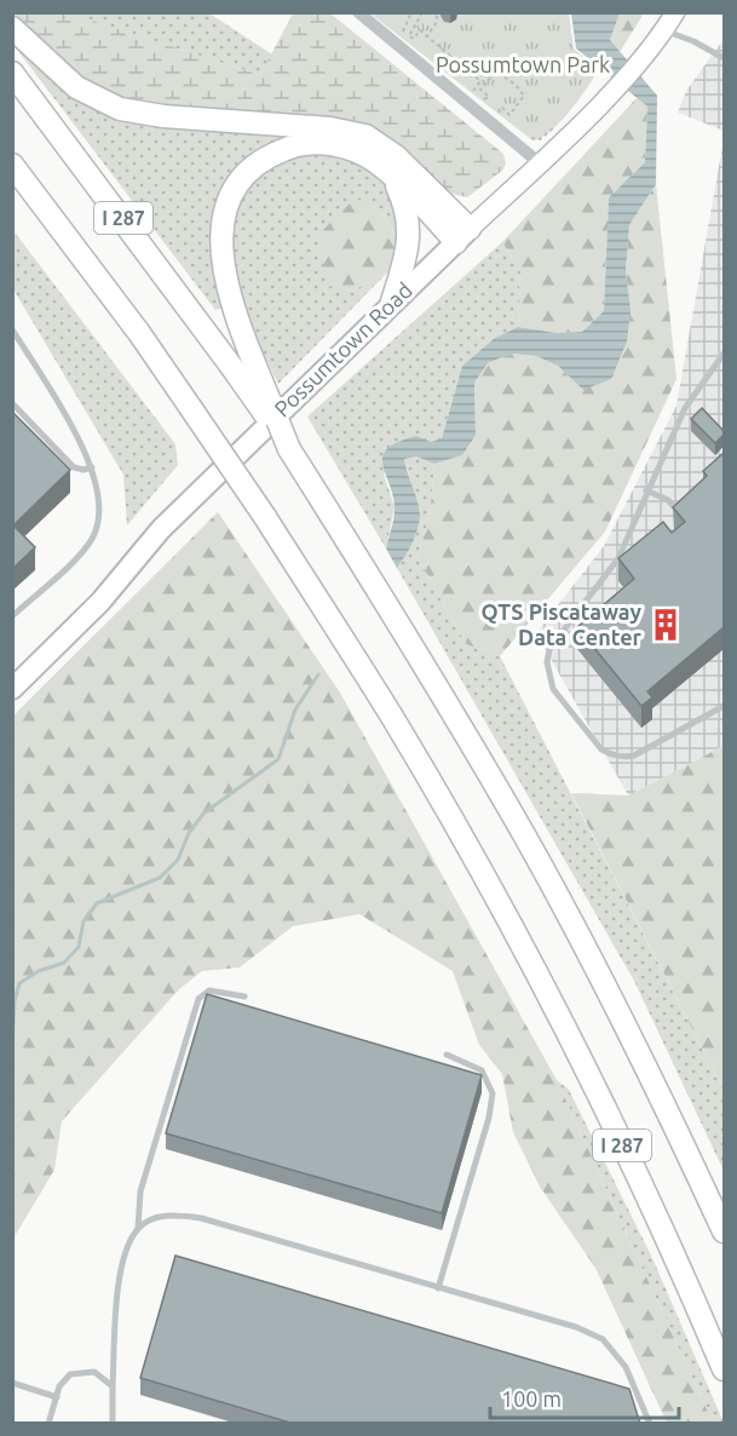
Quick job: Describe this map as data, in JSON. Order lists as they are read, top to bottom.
{
  "streets": {
    "highway": ["I 287", "Possumtown Road"]
  },
  "parks": ["Possumtown Park"],
  "places": {
    "building": ["QTS Piscataway Data Center"]
  },
  "scale_bar": "100 m"
}
